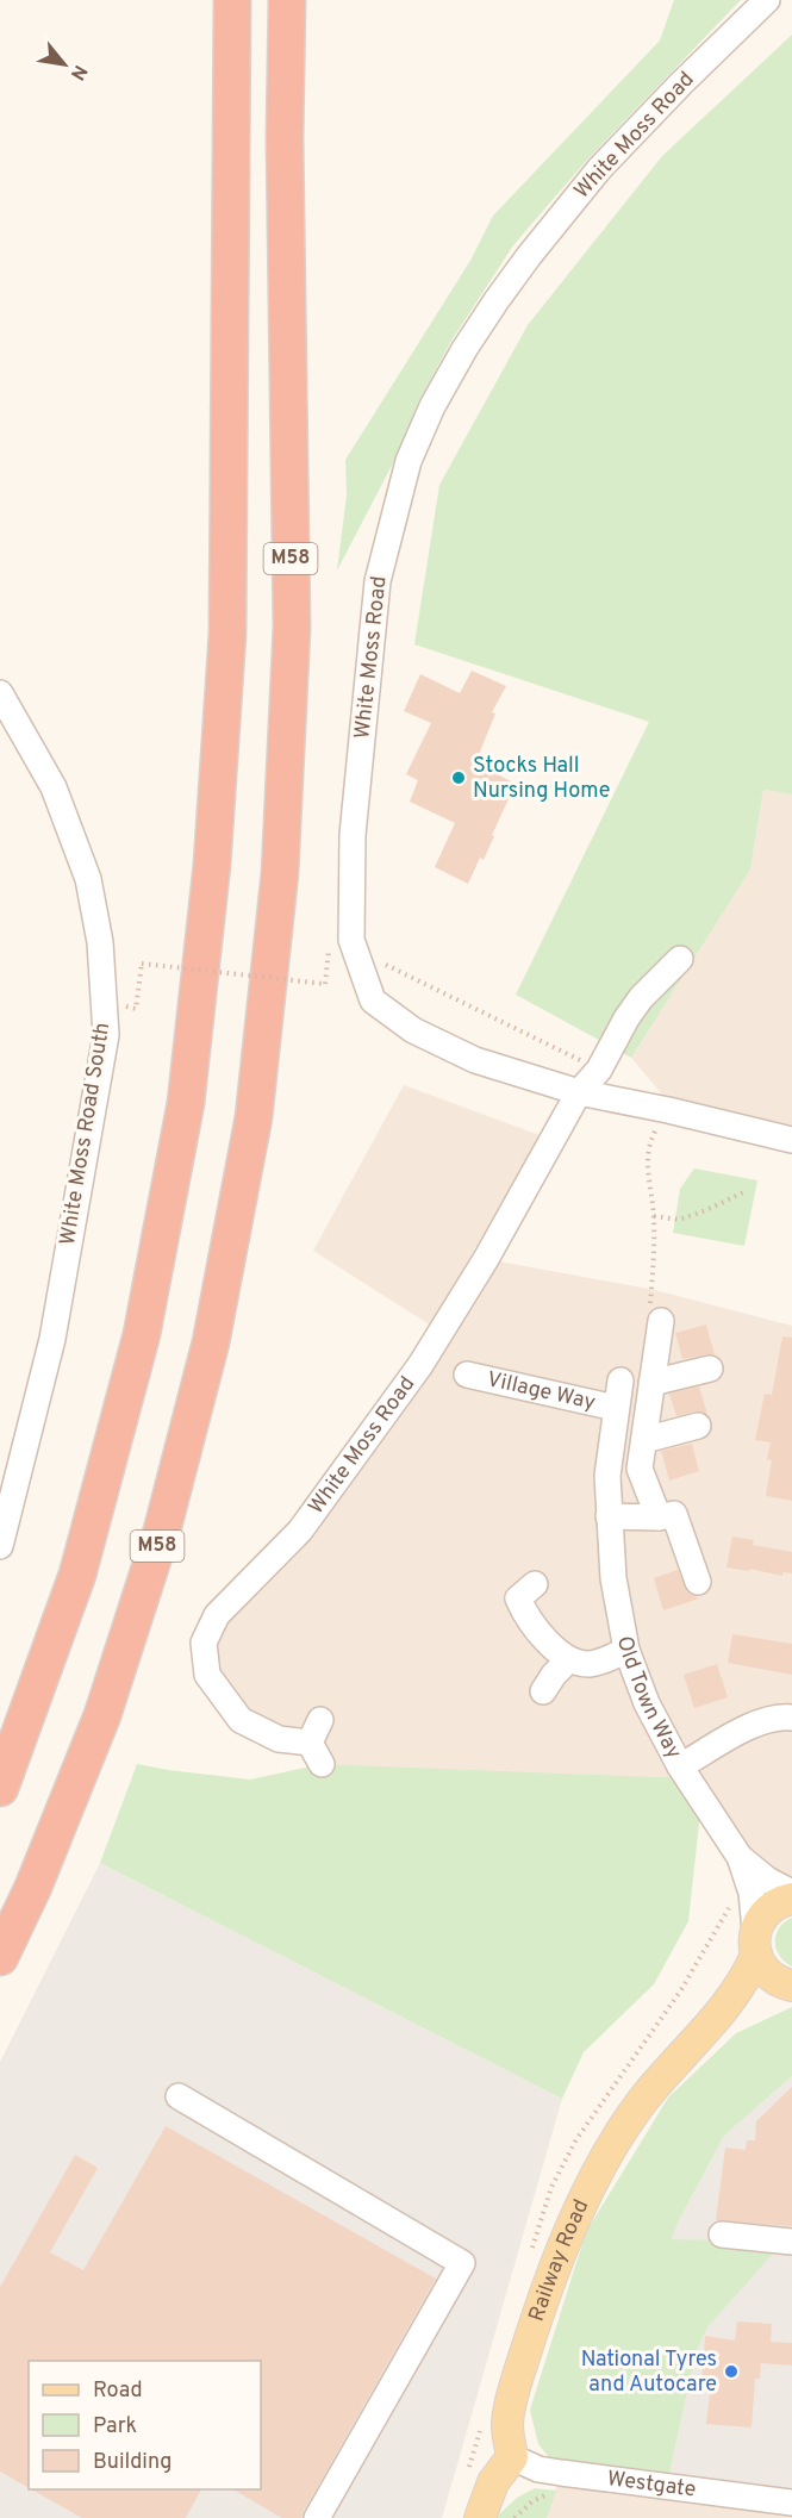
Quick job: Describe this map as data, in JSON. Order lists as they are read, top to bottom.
{
  "streets": {
    "highway": ["M58"],
    "main road": ["Railway Road"],
    "street": [
      "White Moss Road",
      "White Moss Road South",
      "Village Way",
      "Old Town Way",
      "Westgate"
    ]
  },
  "crossings": [
    ["Village Way", "Old Town Way"],
    ["Old Town Way", "Railway Road"],
    ["Railway Road", "Westgate"]
  ],
  "places": ["Stocks Hall Nursing Home", "National Tyres and Autocare"],
  "legend": ["Road", "Park", "Building"],
  "north": "bottom right"
}
